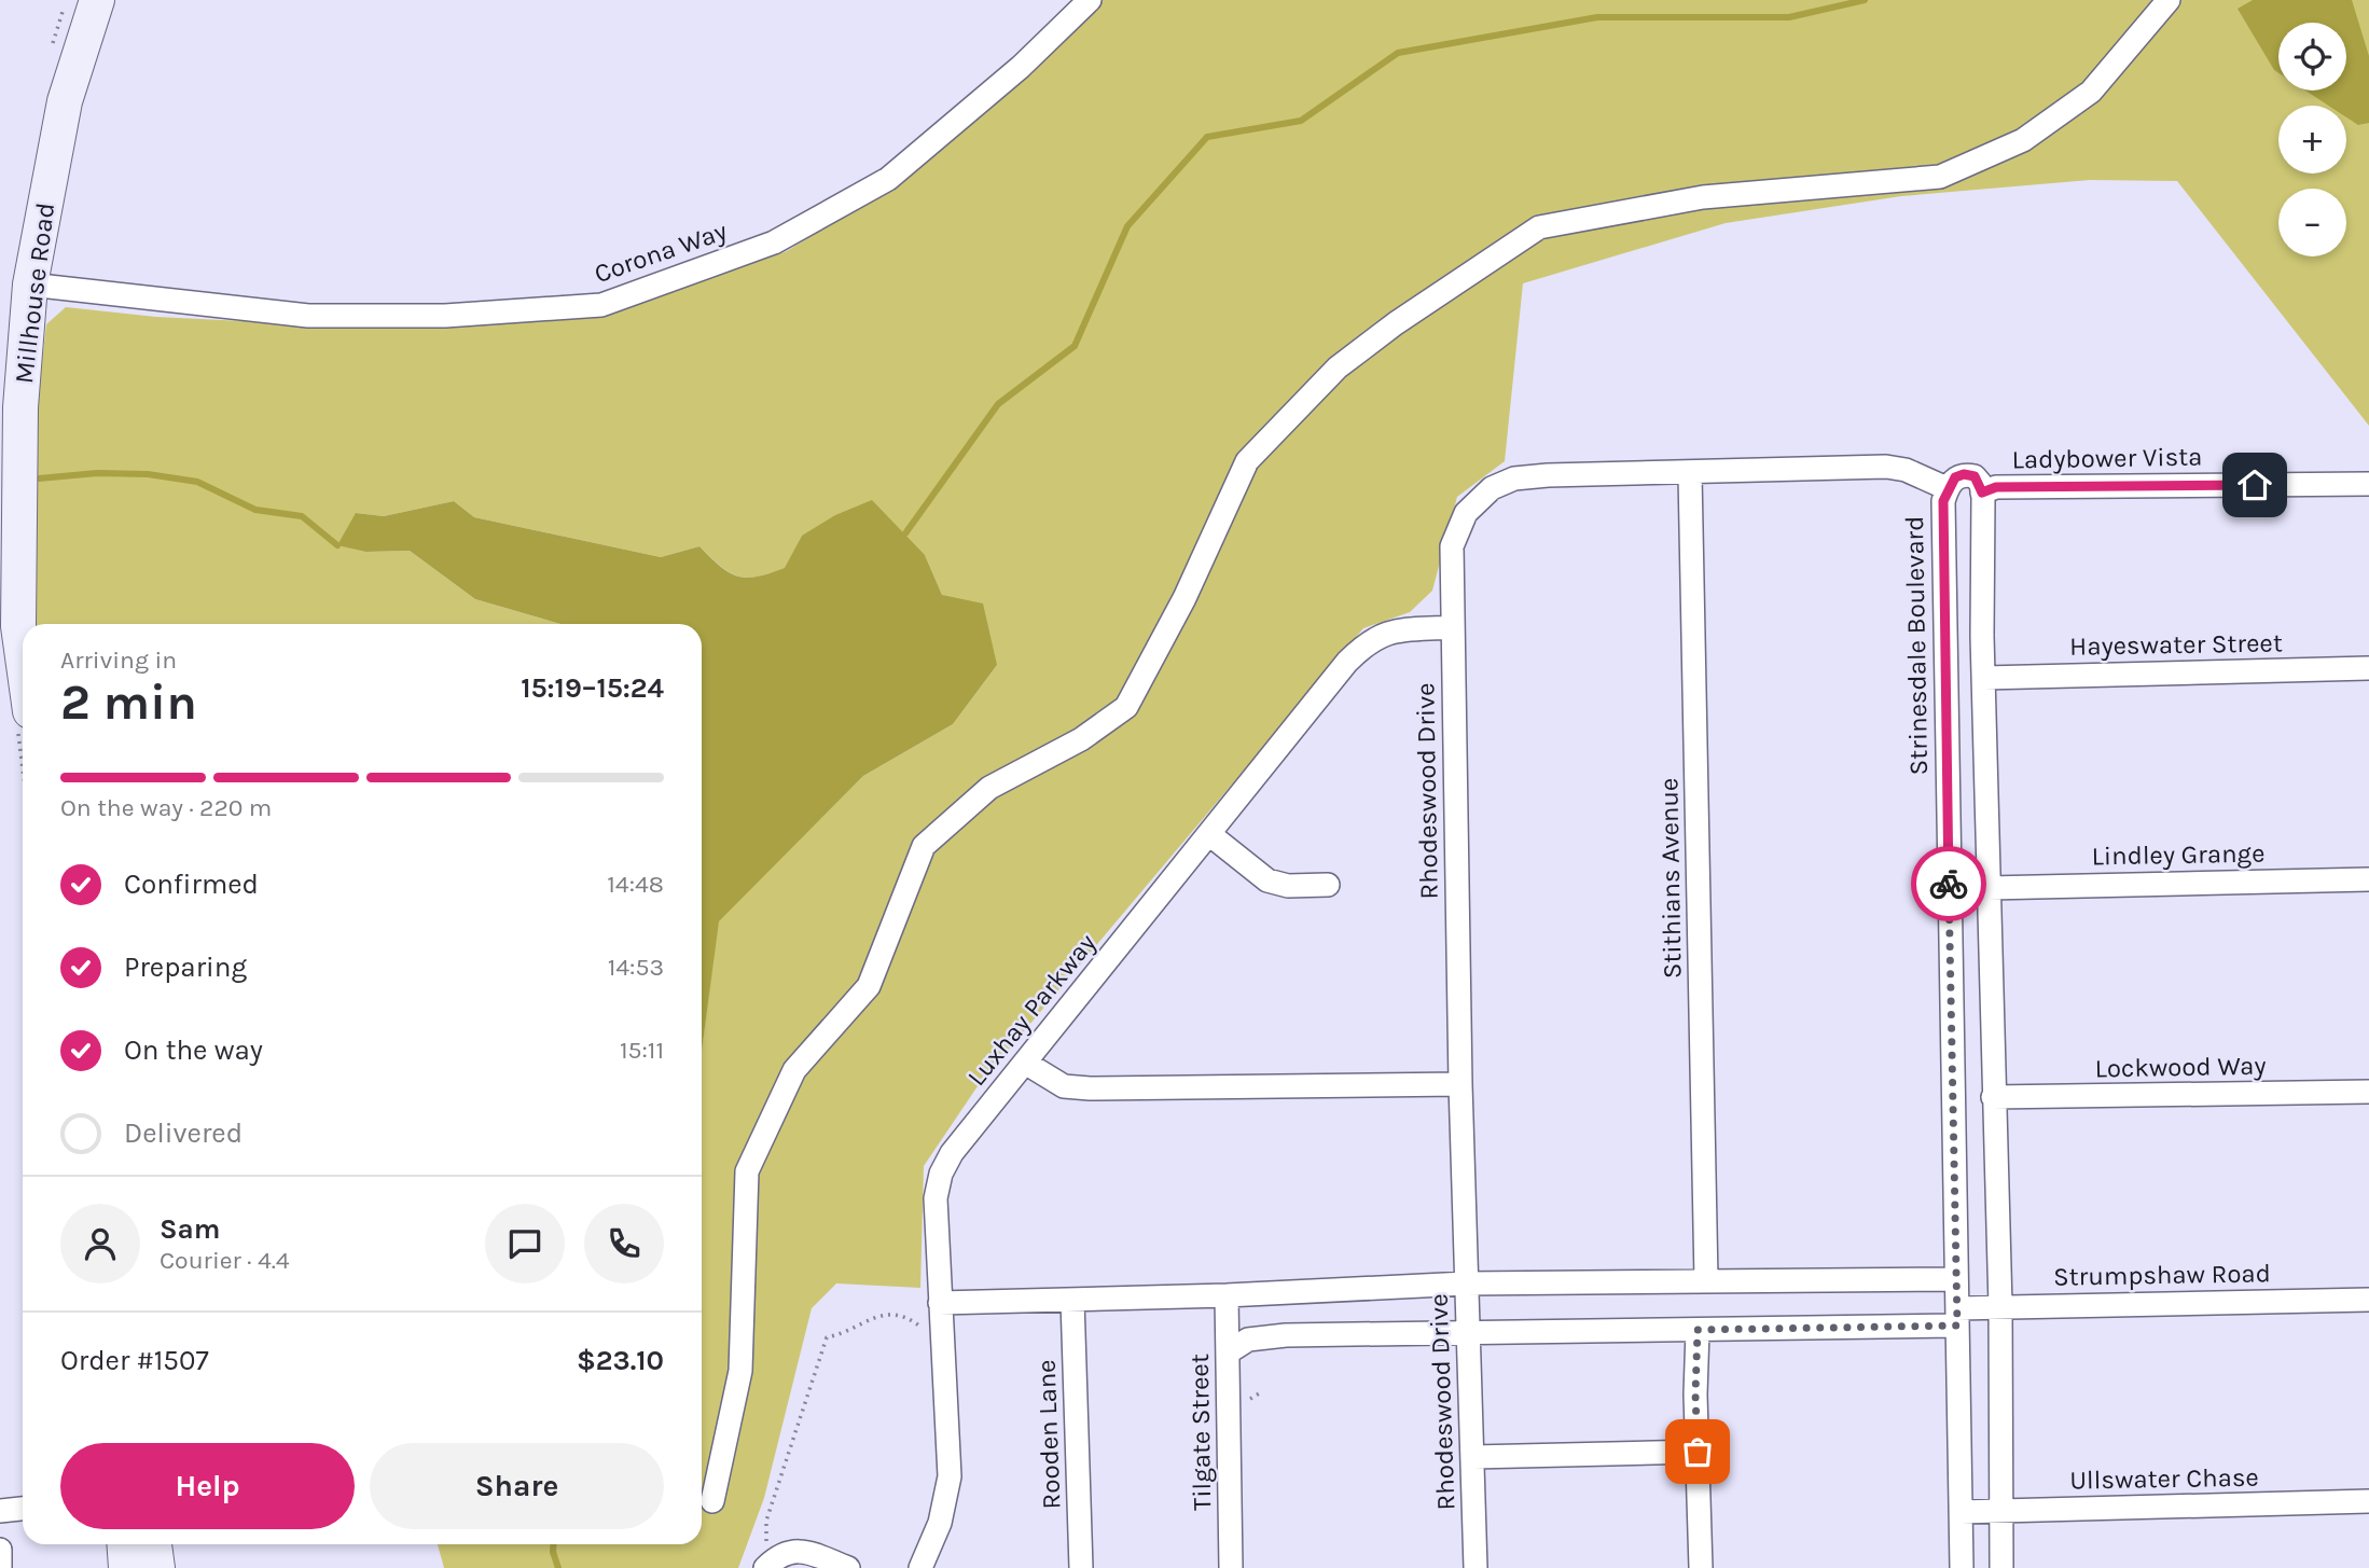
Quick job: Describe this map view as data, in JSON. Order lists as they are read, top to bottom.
{
  "streets": {
    "main road": ["Millhouse Road"],
    "street": [
      "Corona Way",
      "Ladybower Vista",
      "Hayeswater Street",
      "Strinesdale Boulevard",
      "Rhodeswood Drive",
      "Lindley Grange",
      "Stithians Avenue",
      "Luxhay Parkway",
      "Lockwood Way",
      "Strumpshaw Road",
      "Tilgate Street",
      "Rooden Lane",
      "Ullswater Chase"
    ]
  },
  "crossings": [
    ["Corona Way", "Millhouse Road"],
    ["Ladybower Vista", "Strinesdale Boulevard"],
    ["Strinesdale Boulevard", "Rhodeswood Drive"],
    ["Strinesdale Boulevard", "Strumpshaw Road"],
    ["Strinesdale Boulevard", "Ullswater Chase"],
    ["Rhodeswood Drive", "Stithians Avenue"],
    ["Rhodeswood Drive", "Luxhay Parkway"],
    ["Rhodeswood Drive", "Strumpshaw Road"],
    ["Strumpshaw Road", "Tilgate Street"]
  ],
  "page": {
    "map_buttons": ["+", "−"],
    "heading": ["2 min", "Arriving in", "15:19–15:24"],
    "panel": [
      "Sam",
      "Courier · 4.4",
      "Order #1507",
      "$23.10"
    ],
    "bar": "On the way · 220 m",
    "list": [
      ["Confirmed", "14:48"],
      ["Preparing", "14:53"],
      ["On the way", "15:11"],
      "Delivered"
    ],
    "buttons": ["Help", "Share"]
  }
}
